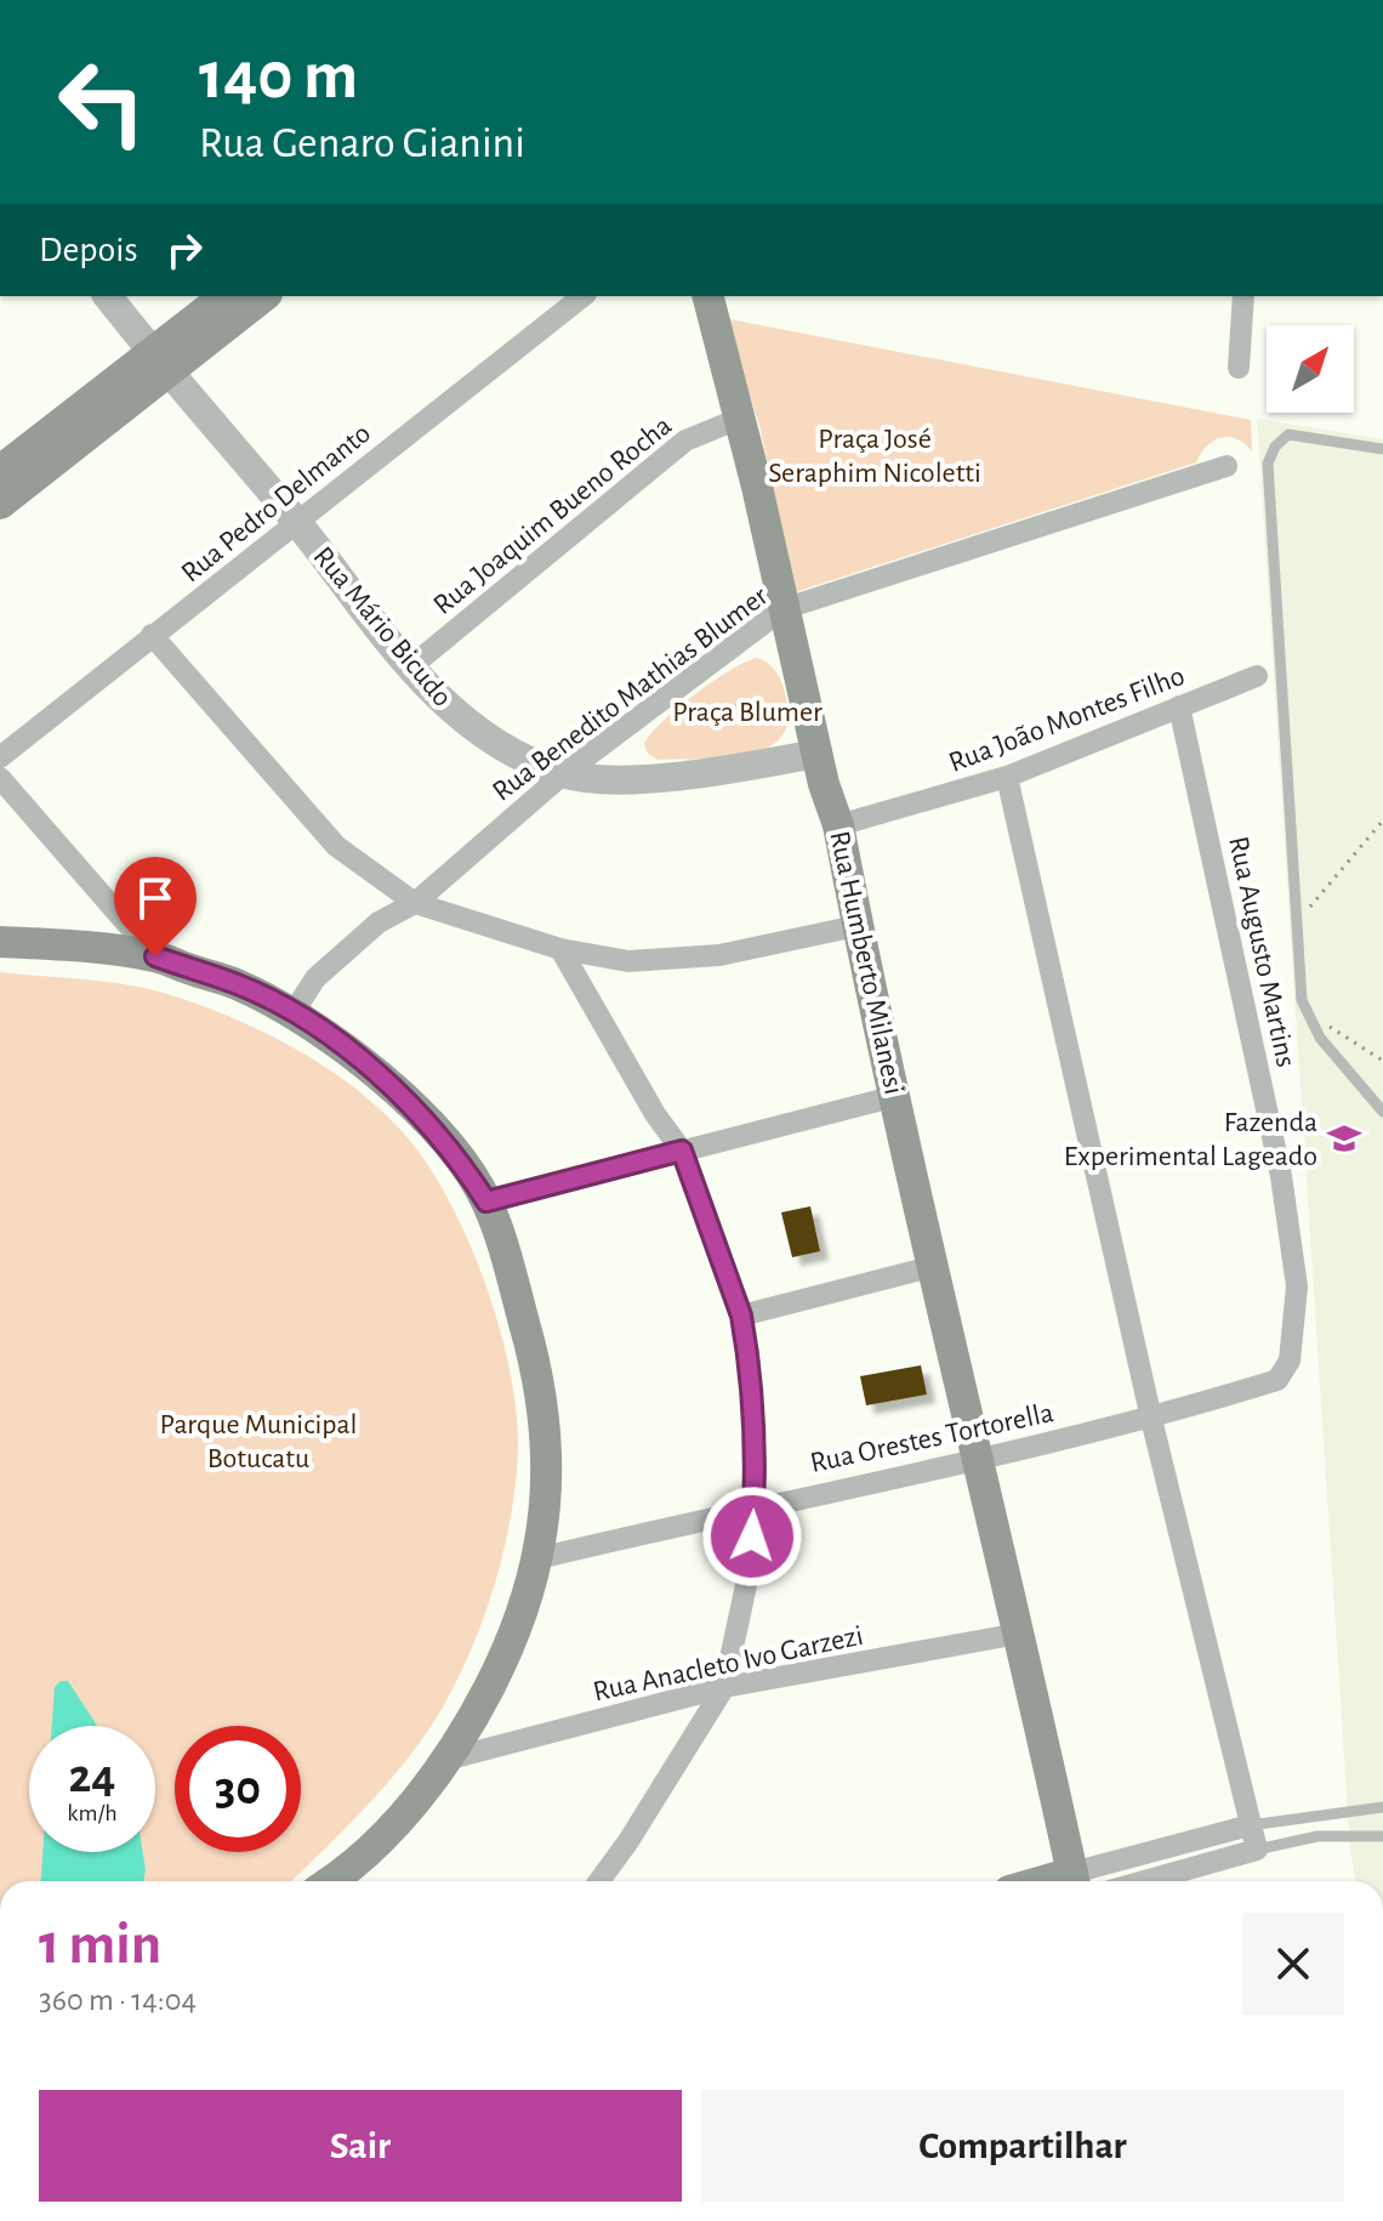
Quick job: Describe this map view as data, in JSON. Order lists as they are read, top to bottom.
{
  "streets": {
    "main road": ["Rua Humberto Milanesi"],
    "street": [
      "Rua Pedro Delmanto",
      "Rua Joaquim Bueno Rocha",
      "Rua Mário Bicudo",
      "Rua Benedito Mathias Blumer",
      "Rua João Montes Filho",
      "Rua Augusto Martins",
      "Rua Orestes Tortorella",
      "Rua Anacleto Ivo Garzezi"
    ]
  },
  "crossings": [
    ["Rua Pedro Delmanto", "Rua Mário Bicudo"],
    ["Rua Joaquim Bueno Rocha", "Rua Mário Bicudo"],
    ["Rua Joaquim Bueno Rocha", "Rua Humberto Milanesi"],
    ["Rua Mário Bicudo", "Rua Benedito Mathias Blumer"],
    ["Rua Mário Bicudo", "Rua Humberto Milanesi"],
    ["Rua Benedito Mathias Blumer", "Rua Humberto Milanesi"],
    ["Rua João Montes Filho", "Rua Augusto Martins"],
    ["Rua João Montes Filho", "Rua Humberto Milanesi"],
    ["Rua Augusto Martins", "Rua Orestes Tortorella"],
    ["Rua Humberto Milanesi", "Rua Orestes Tortorella"],
    ["Rua Humberto Milanesi", "Rua Anacleto Ivo Garzezi"]
  ],
  "parks": ["Praça José Seraphim Nicoletti", "Praça Blumer", "Parque Municipal Botucatu"],
  "places": {
    "school or university": ["Fazenda Experimental Lageado"]
  },
  "north": "top right",
  "page": {
    "turn": ["140 m", "Rua Genaro Gianini"],
    "then": "Depois",
    "speed": "24 km/h",
    "limit": "30",
    "heading": ["1 min", "360 m · 14:04"],
    "buttons": ["Sair", "Compartilhar"]
  }
}
